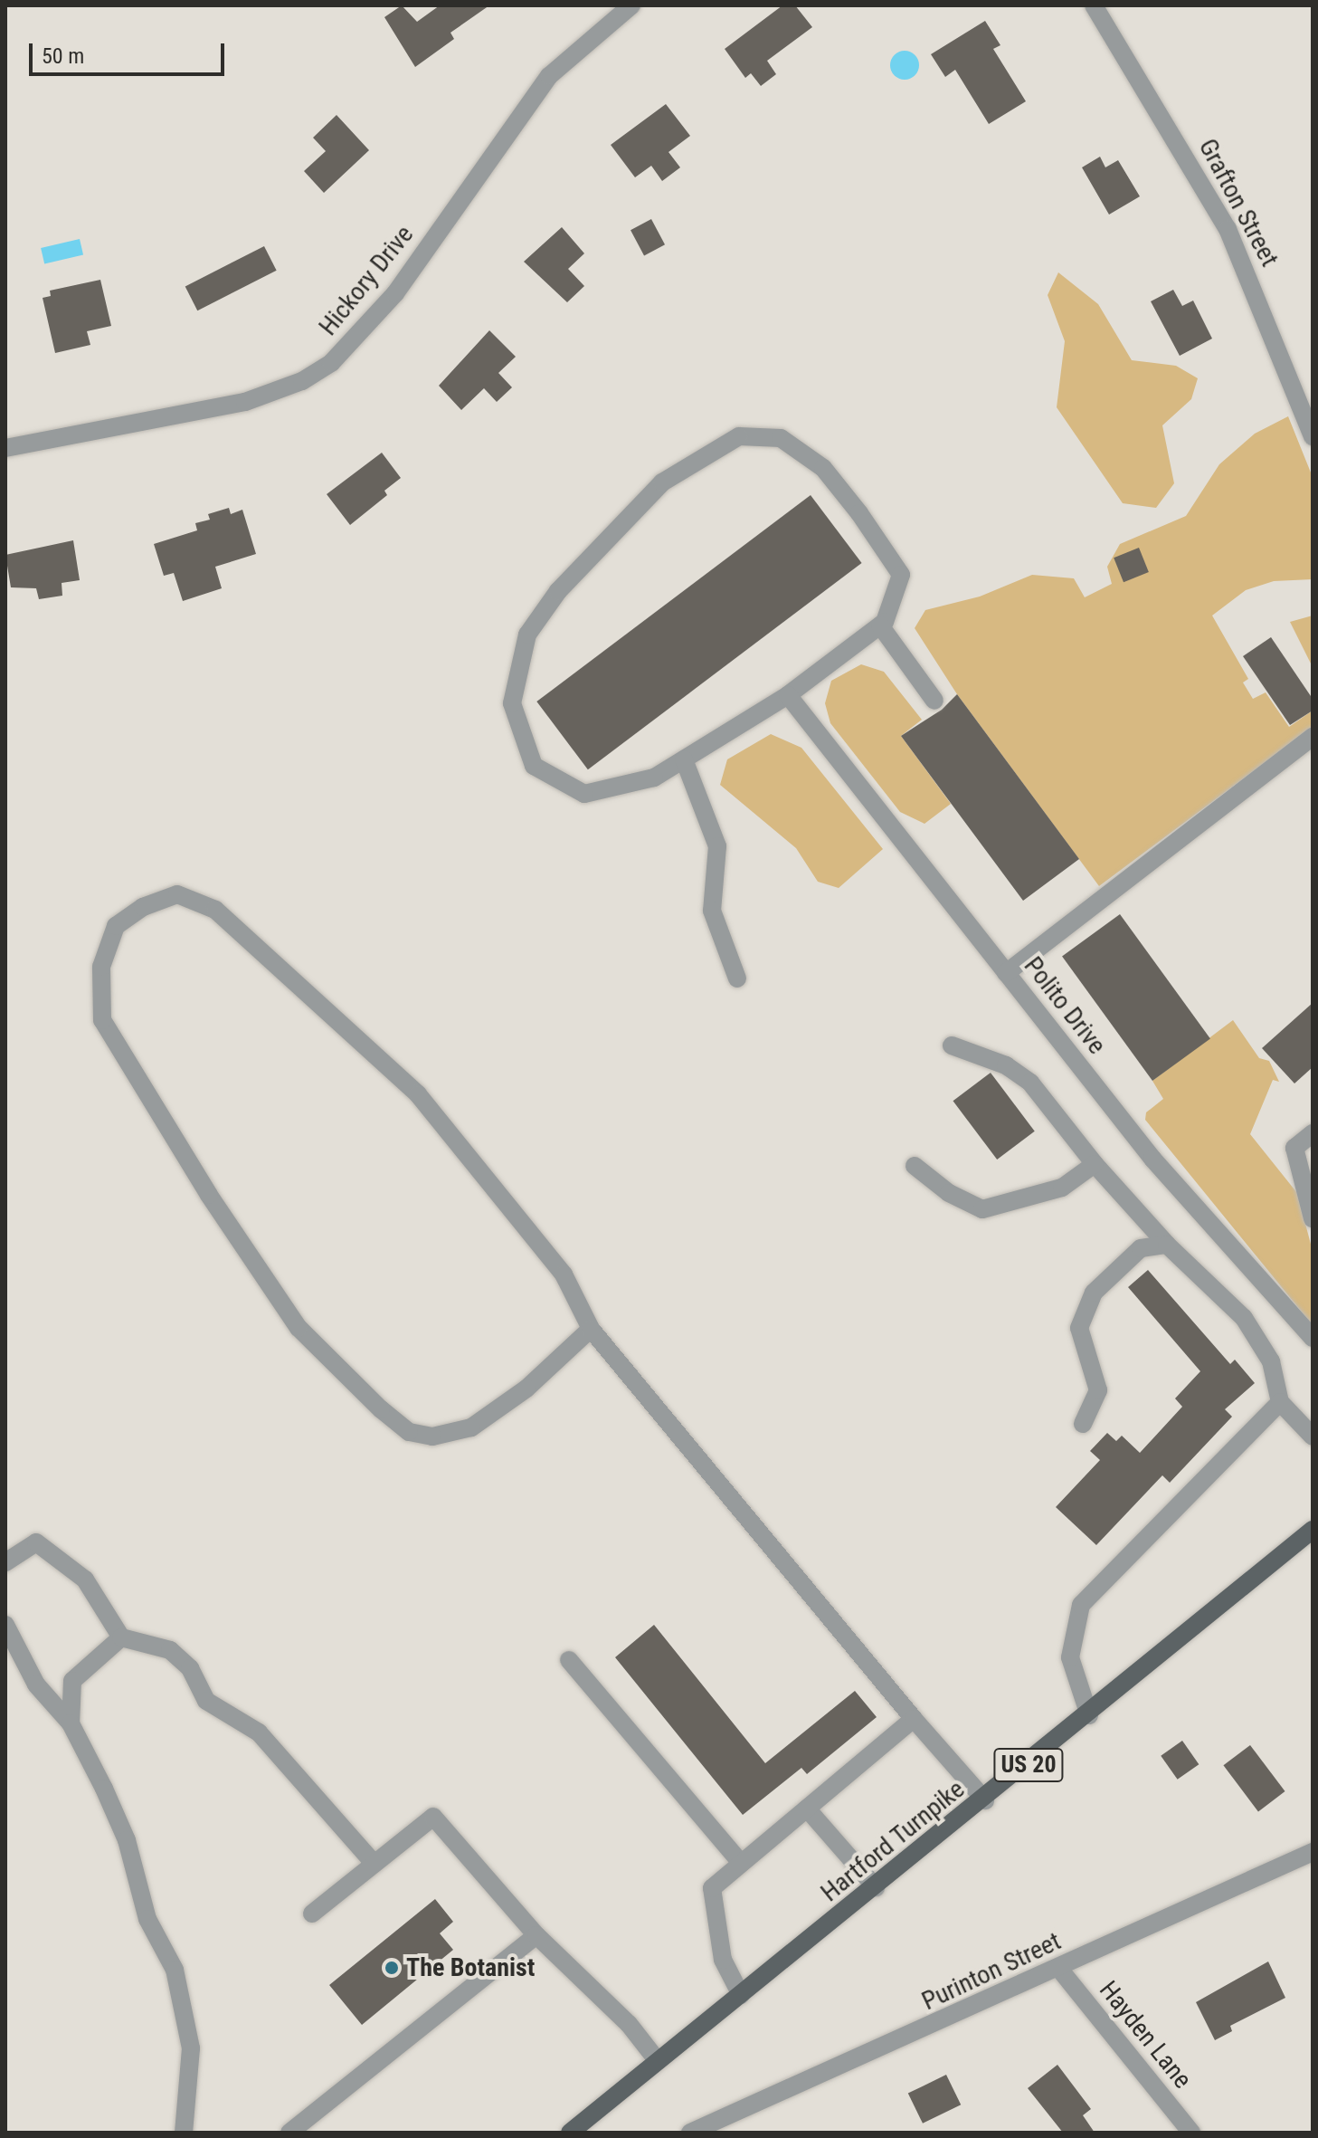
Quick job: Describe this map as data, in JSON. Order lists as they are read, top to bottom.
{
  "streets": {
    "main road": ["US 20", "Hartford Turnpike"],
    "street": [
      "Grafton Street",
      "Hickory Drive",
      "Polito Drive",
      "Purinton Street",
      "Hayden Lane"
    ]
  },
  "crossings": [
    ["Purinton Street", "Hayden Lane"]
  ],
  "places": ["The Botanist"],
  "scale_bar": "50 m"
}
